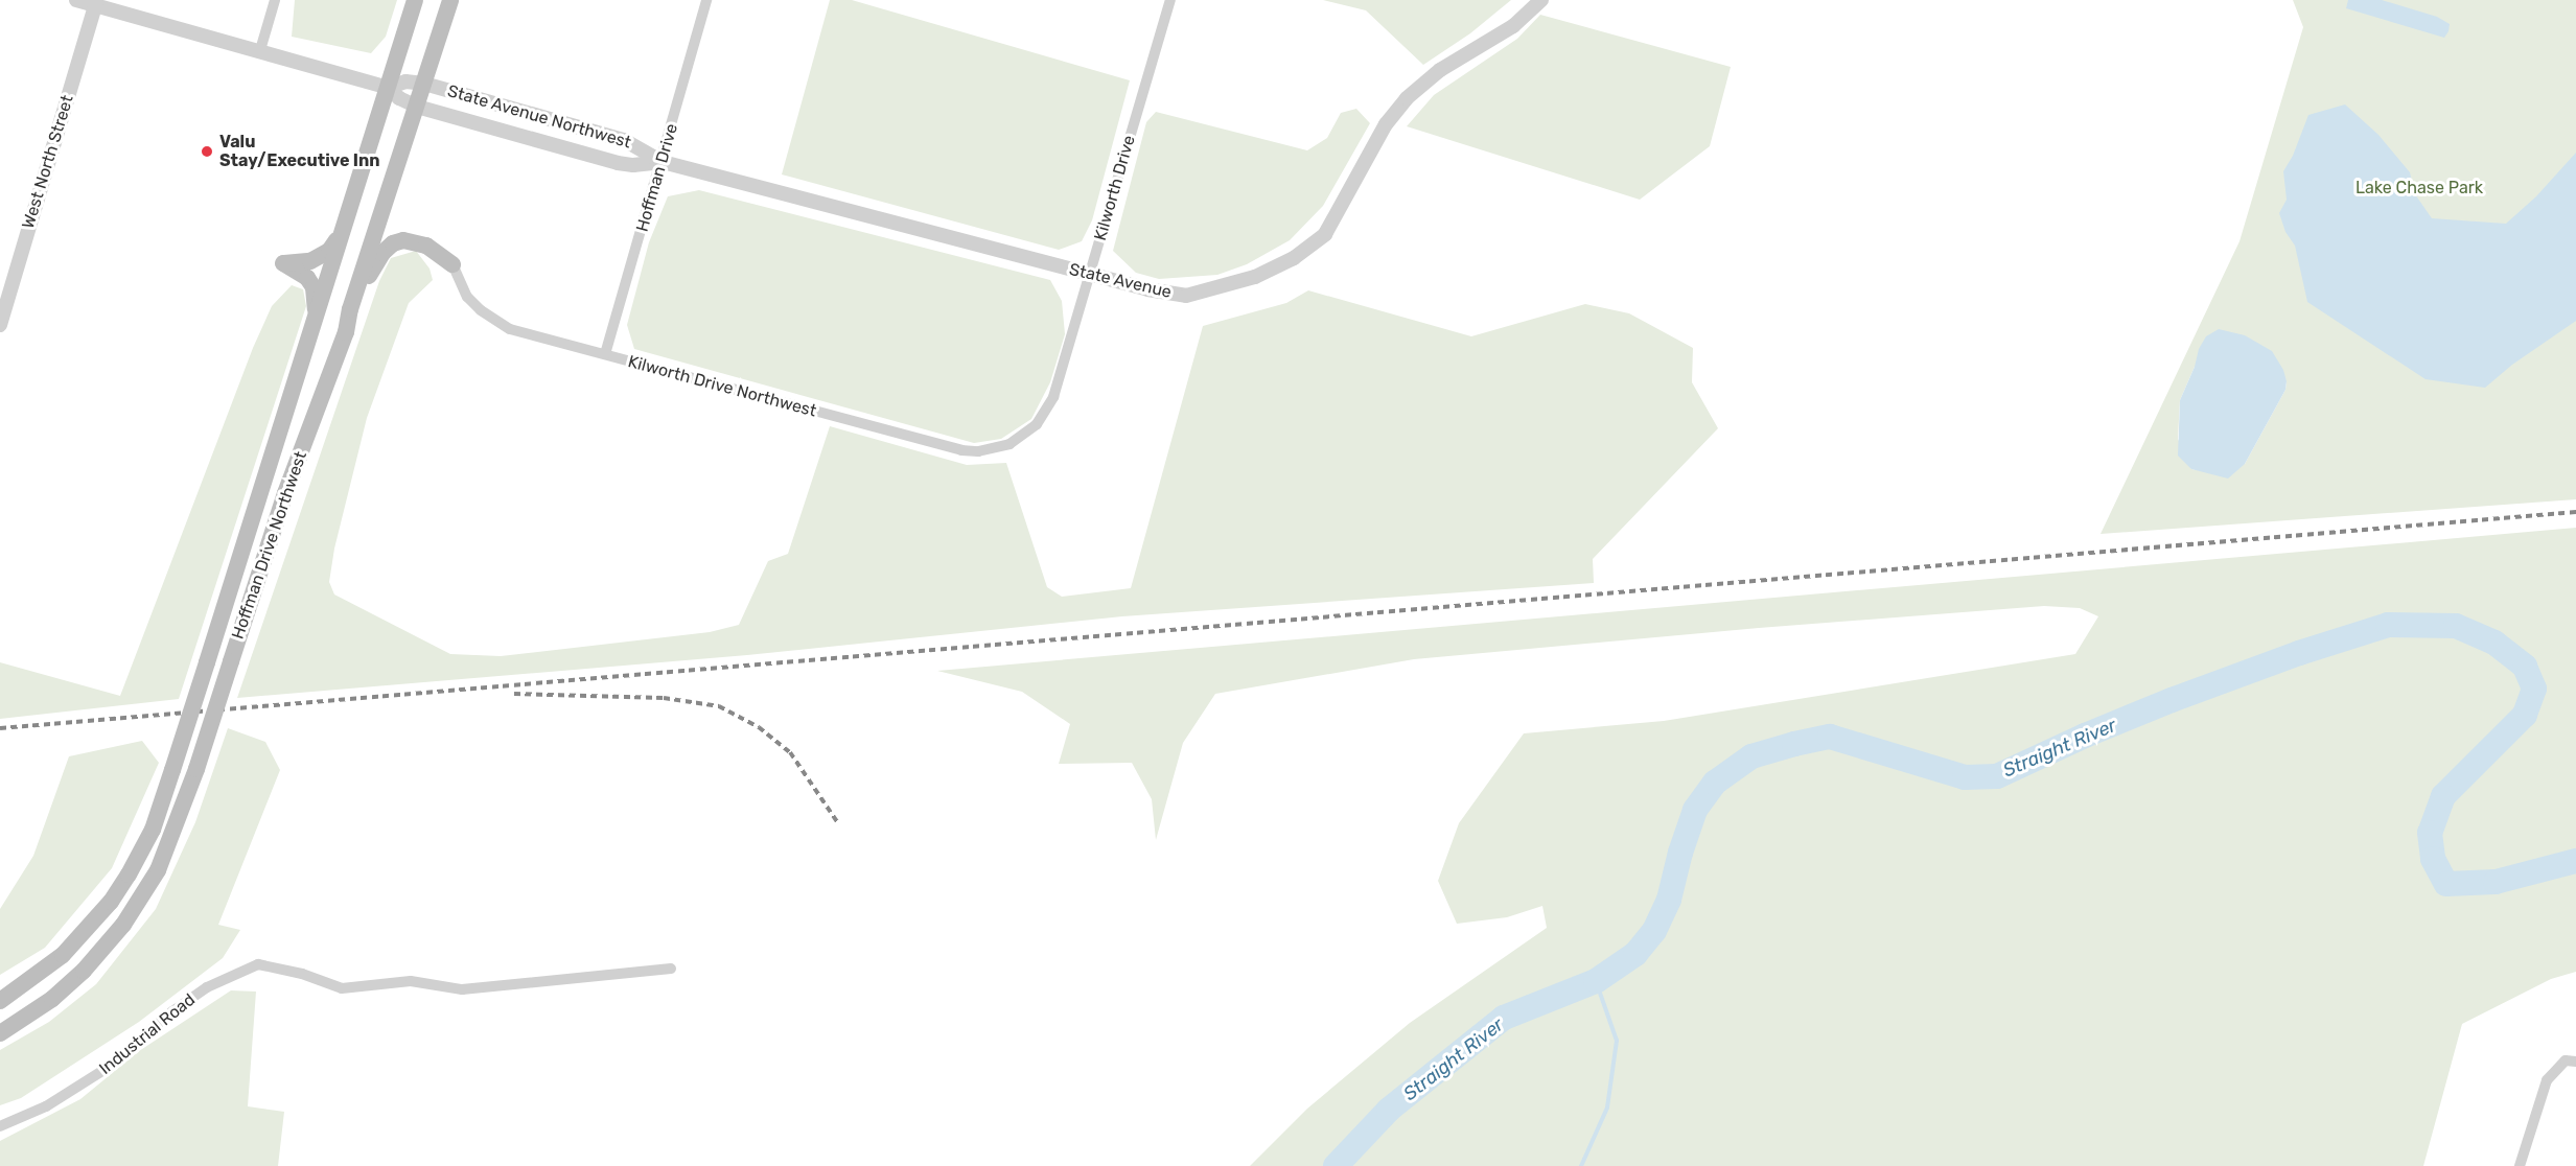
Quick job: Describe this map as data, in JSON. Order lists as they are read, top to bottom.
{
  "streets": {
    "main road": ["Hoffman Drive Northwest"],
    "street": [
      "State Avenue Northwest",
      "West North Street",
      "Hoffman Drive",
      "Kilworth Drive",
      "State Avenue",
      "Kilworth Drive Northwest",
      "Industrial Road"
    ]
  },
  "crossings": [
    ["State Avenue Northwest", "West North Street"],
    ["State Avenue Northwest", "Hoffman Drive"],
    ["State Avenue Northwest", "State Avenue"],
    ["State Avenue Northwest", "Hoffman Drive Northwest"],
    ["Hoffman Drive", "State Avenue"],
    ["Hoffman Drive", "Kilworth Drive Northwest"],
    ["Kilworth Drive", "State Avenue"],
    ["Kilworth Drive", "Kilworth Drive Northwest"]
  ],
  "water": ["Straight River"],
  "parks": ["Lake Chase Park"],
  "places": ["Valu Stay/Executive Inn"]
}
